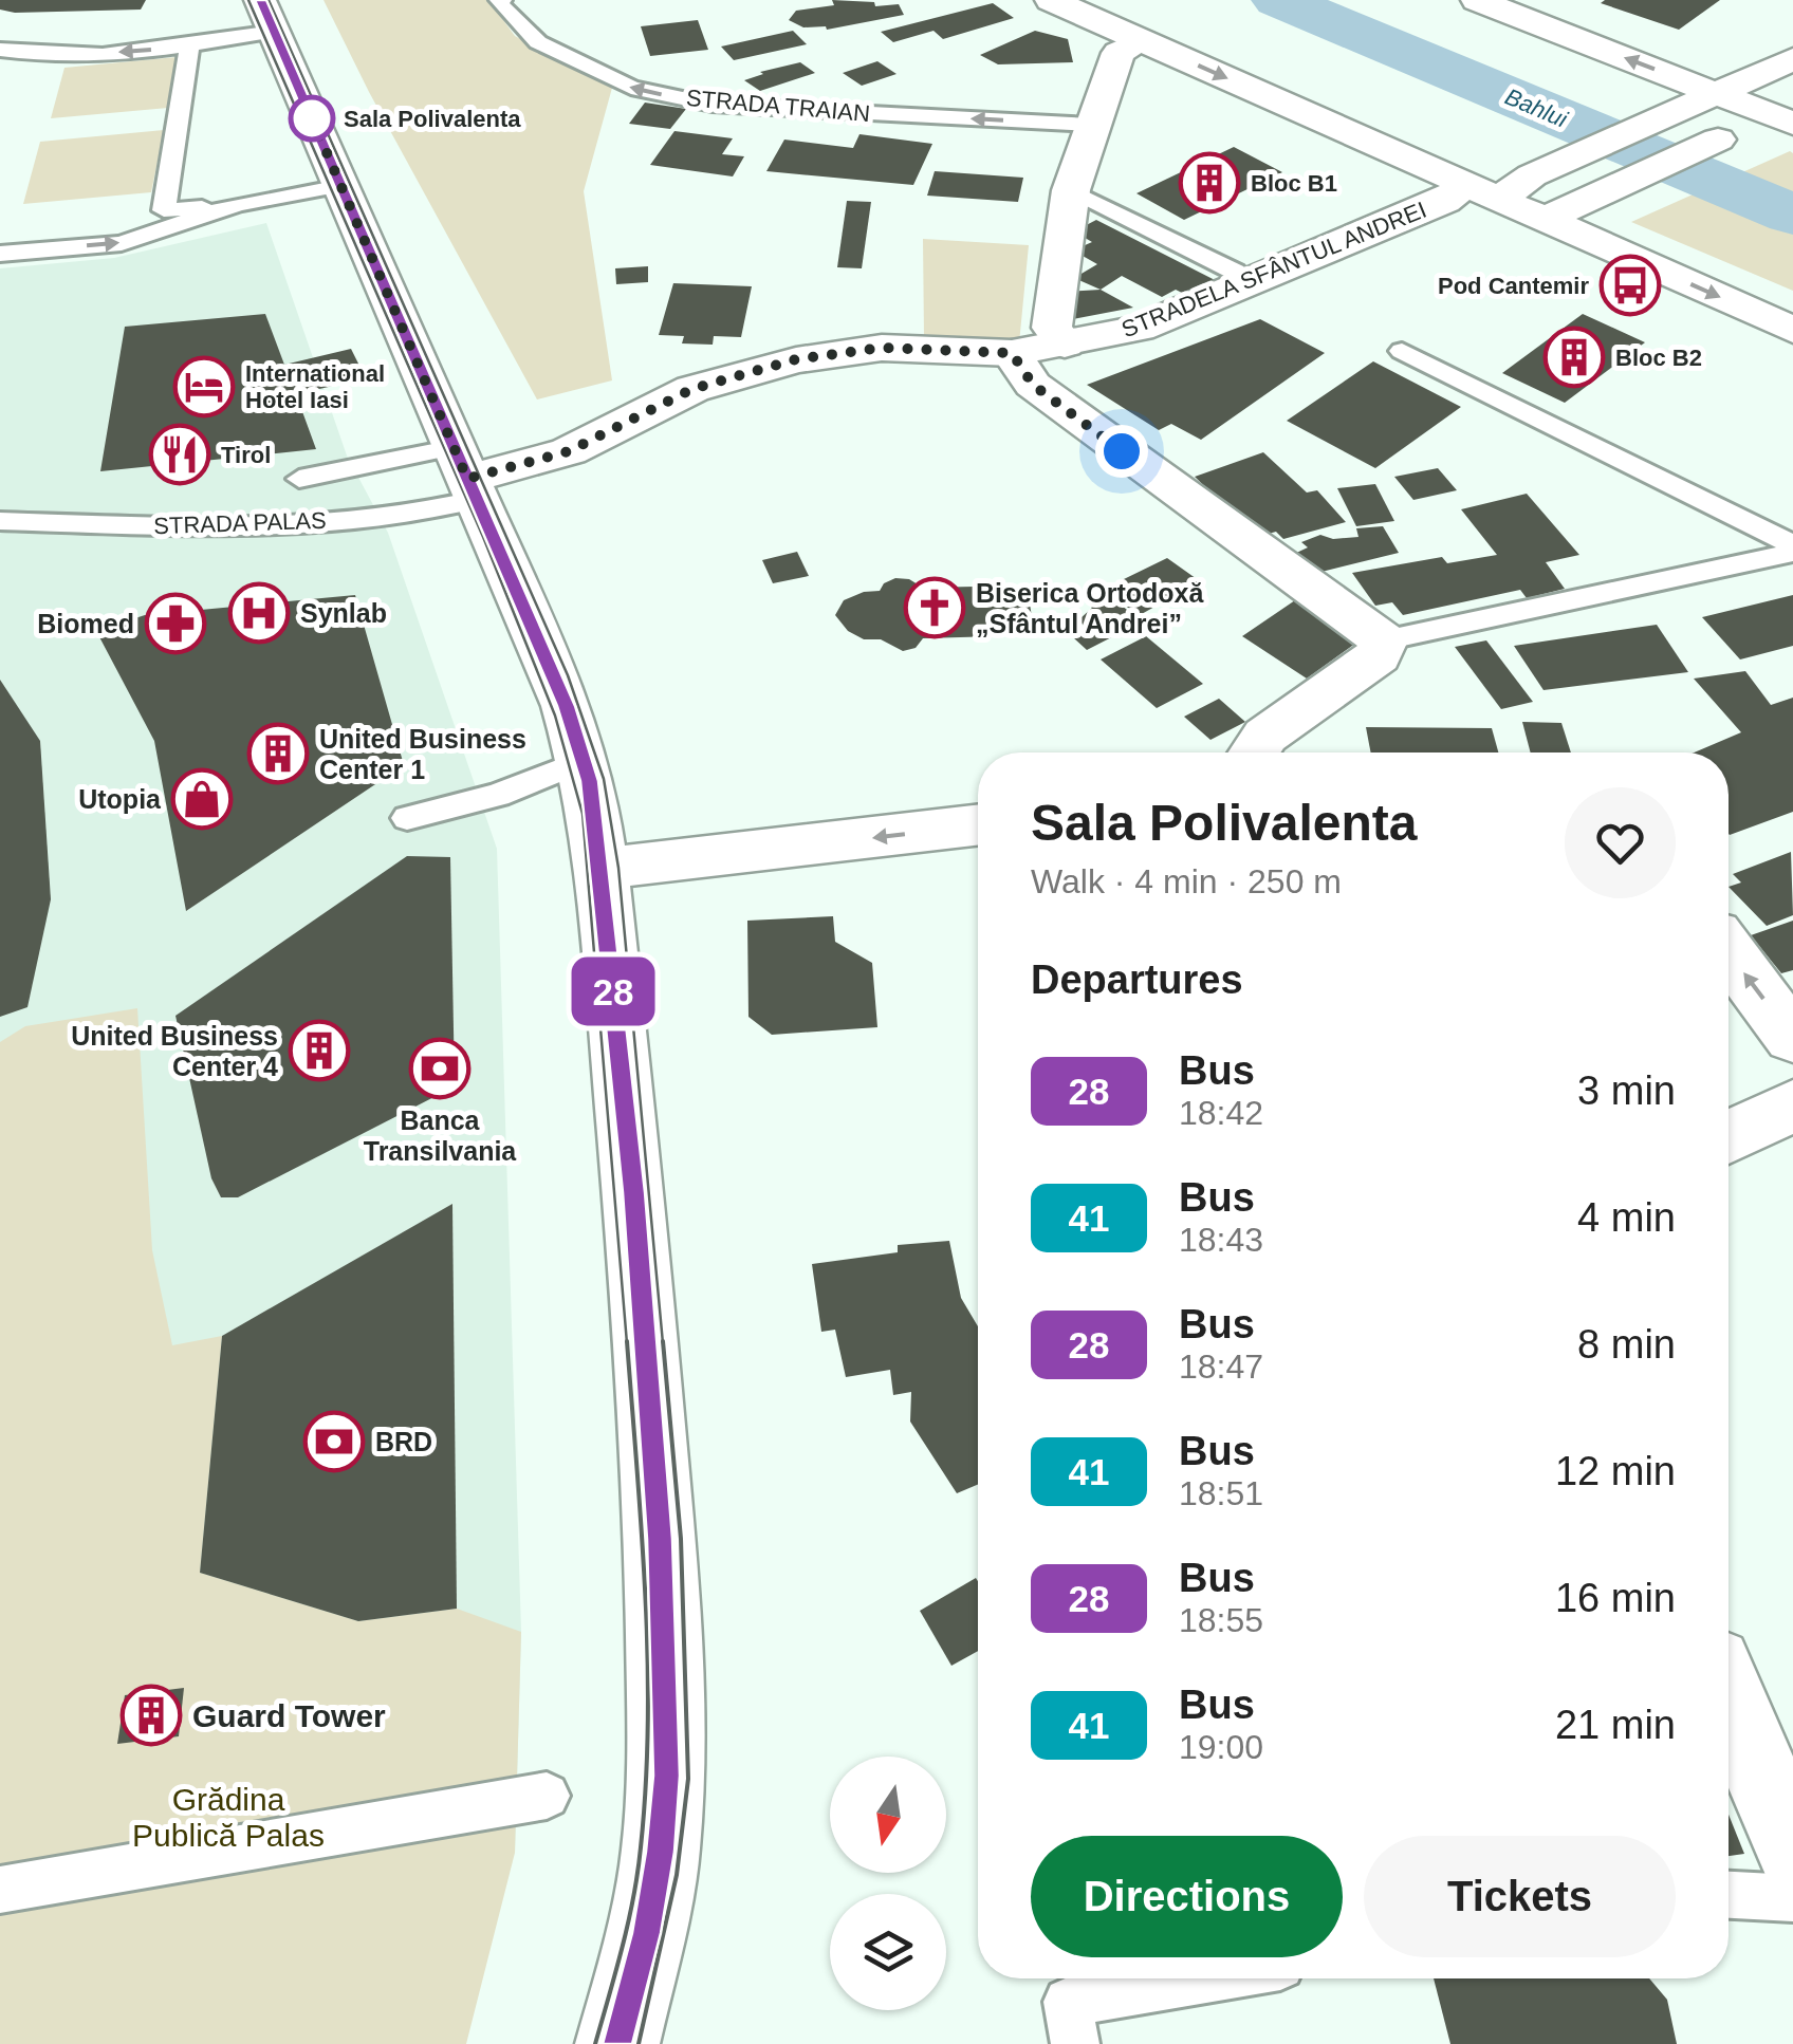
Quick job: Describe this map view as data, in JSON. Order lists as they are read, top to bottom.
{
  "streets": {
    "main road": ["STRADELA SFÂNTUL ANDREI"],
    "lane": ["STRADA TRAIAN", "STRADA PALAS"]
  },
  "crossings": [
    ["STRADELA SFÂNTUL ANDREI", "STRADA PALAS"]
  ],
  "one_way": ["STRADA TRAIAN"],
  "water": ["Bahlui"],
  "parks": ["Grădina Publică Palas"],
  "places": {
    "other": ["Sala Polivalenta"],
    "building": [
      "Bloc B1",
      "Bloc B2",
      "United Business Center 1",
      "United Business Center 4",
      "Guard Tower"
    ],
    "bus stop": ["Pod Cantemir"],
    "hotel": ["International Hotel Iasi"],
    "restaurant": ["Tirol"],
    "church": ["Biserica Ortodoxă „Sfântul Andrei”"],
    "hospital": ["Synlab"],
    "pharmacy": ["Biomed"],
    "shop": ["Utopia"],
    "bank": ["Banca Transilvania", "BRD"]
  },
  "lines": ["bus line 28"],
  "north": "bottom",
  "page": {
    "on_map": "28",
    "heading": [
      ["Sala Polivalenta", "Walk · 4 min · 250 m"],
      "Departures"
    ],
    "list": [
      {
        "mark": "28",
        "name": "Bus",
        "note": "18:42",
        "value": "3 min"
      },
      {
        "mark": "41",
        "name": "Bus",
        "note": "18:43",
        "value": "4 min"
      },
      {
        "mark": "28",
        "name": "Bus",
        "note": "18:47",
        "value": "8 min"
      },
      {
        "mark": "41",
        "name": "Bus",
        "note": "18:51",
        "value": "12 min"
      },
      {
        "mark": "28",
        "name": "Bus",
        "note": "18:55",
        "value": "16 min"
      },
      {
        "mark": "41",
        "name": "Bus",
        "note": "19:00",
        "value": "21 min"
      }
    ],
    "buttons": ["Directions", "Tickets"]
  }
}
